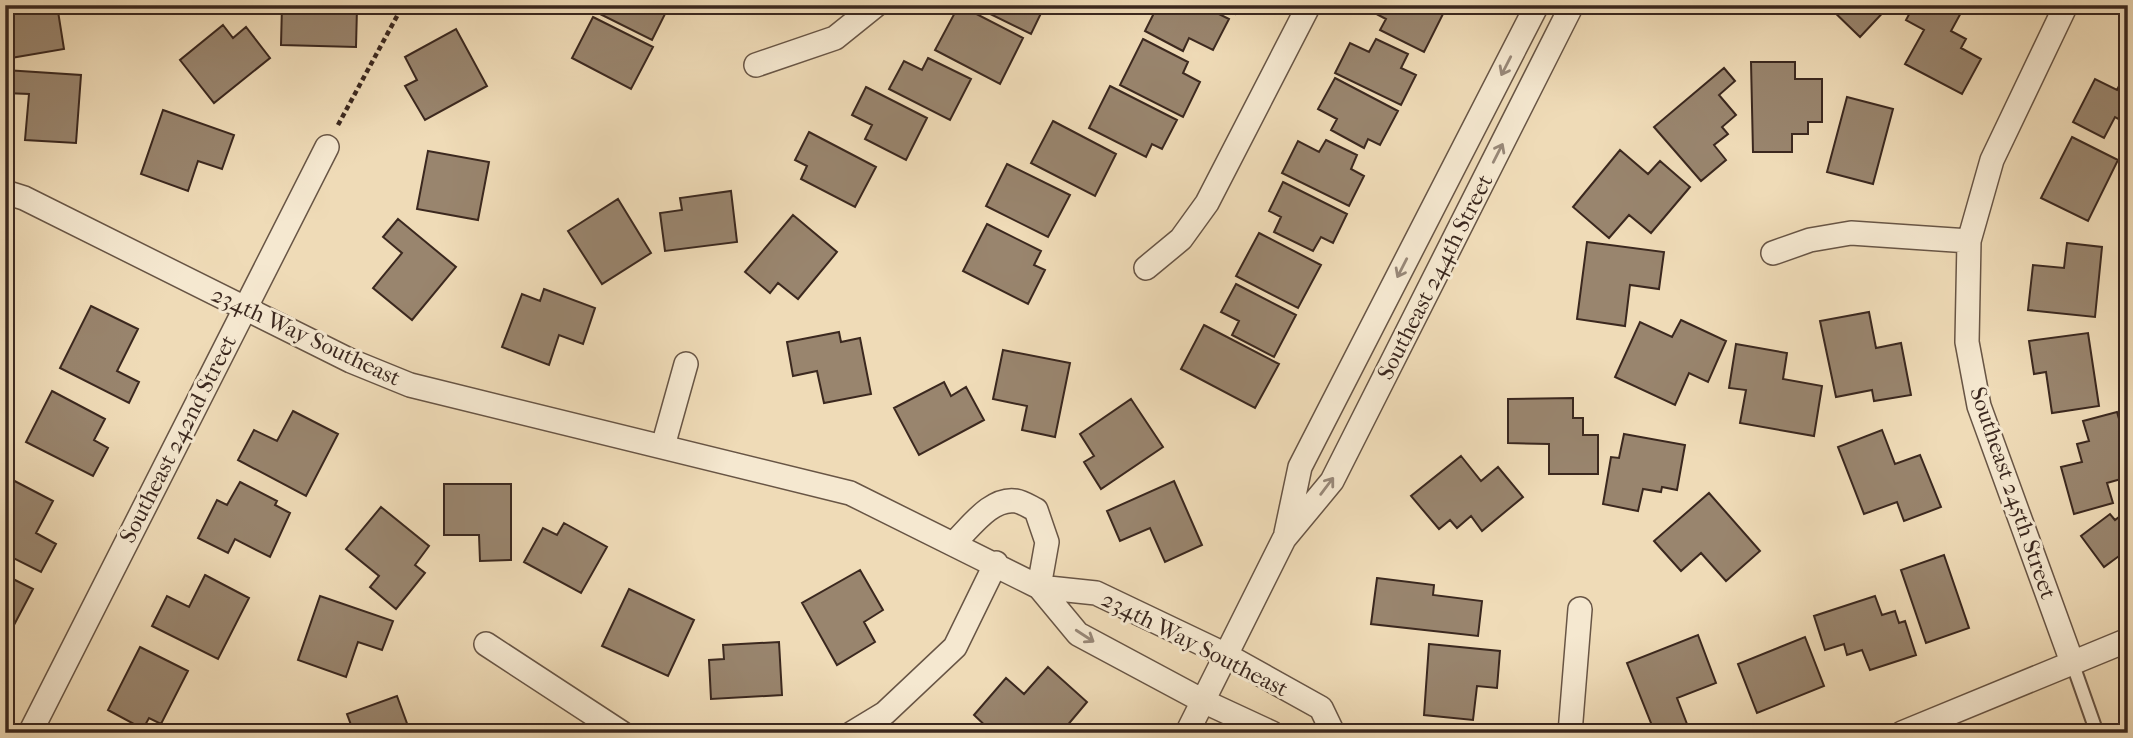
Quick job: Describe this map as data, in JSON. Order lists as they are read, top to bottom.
{
  "streets": {
    "street": [
      "Southeast 244th Street",
      "234th Way Southeast",
      "Southeast 242nd Street",
      "Southeast 245th Street"
    ]
  },
  "crossings": [
    ["Southeast 244th Street", "234th Way Southeast"],
    ["234th Way Southeast", "Southeast 242nd Street"]
  ]
}
